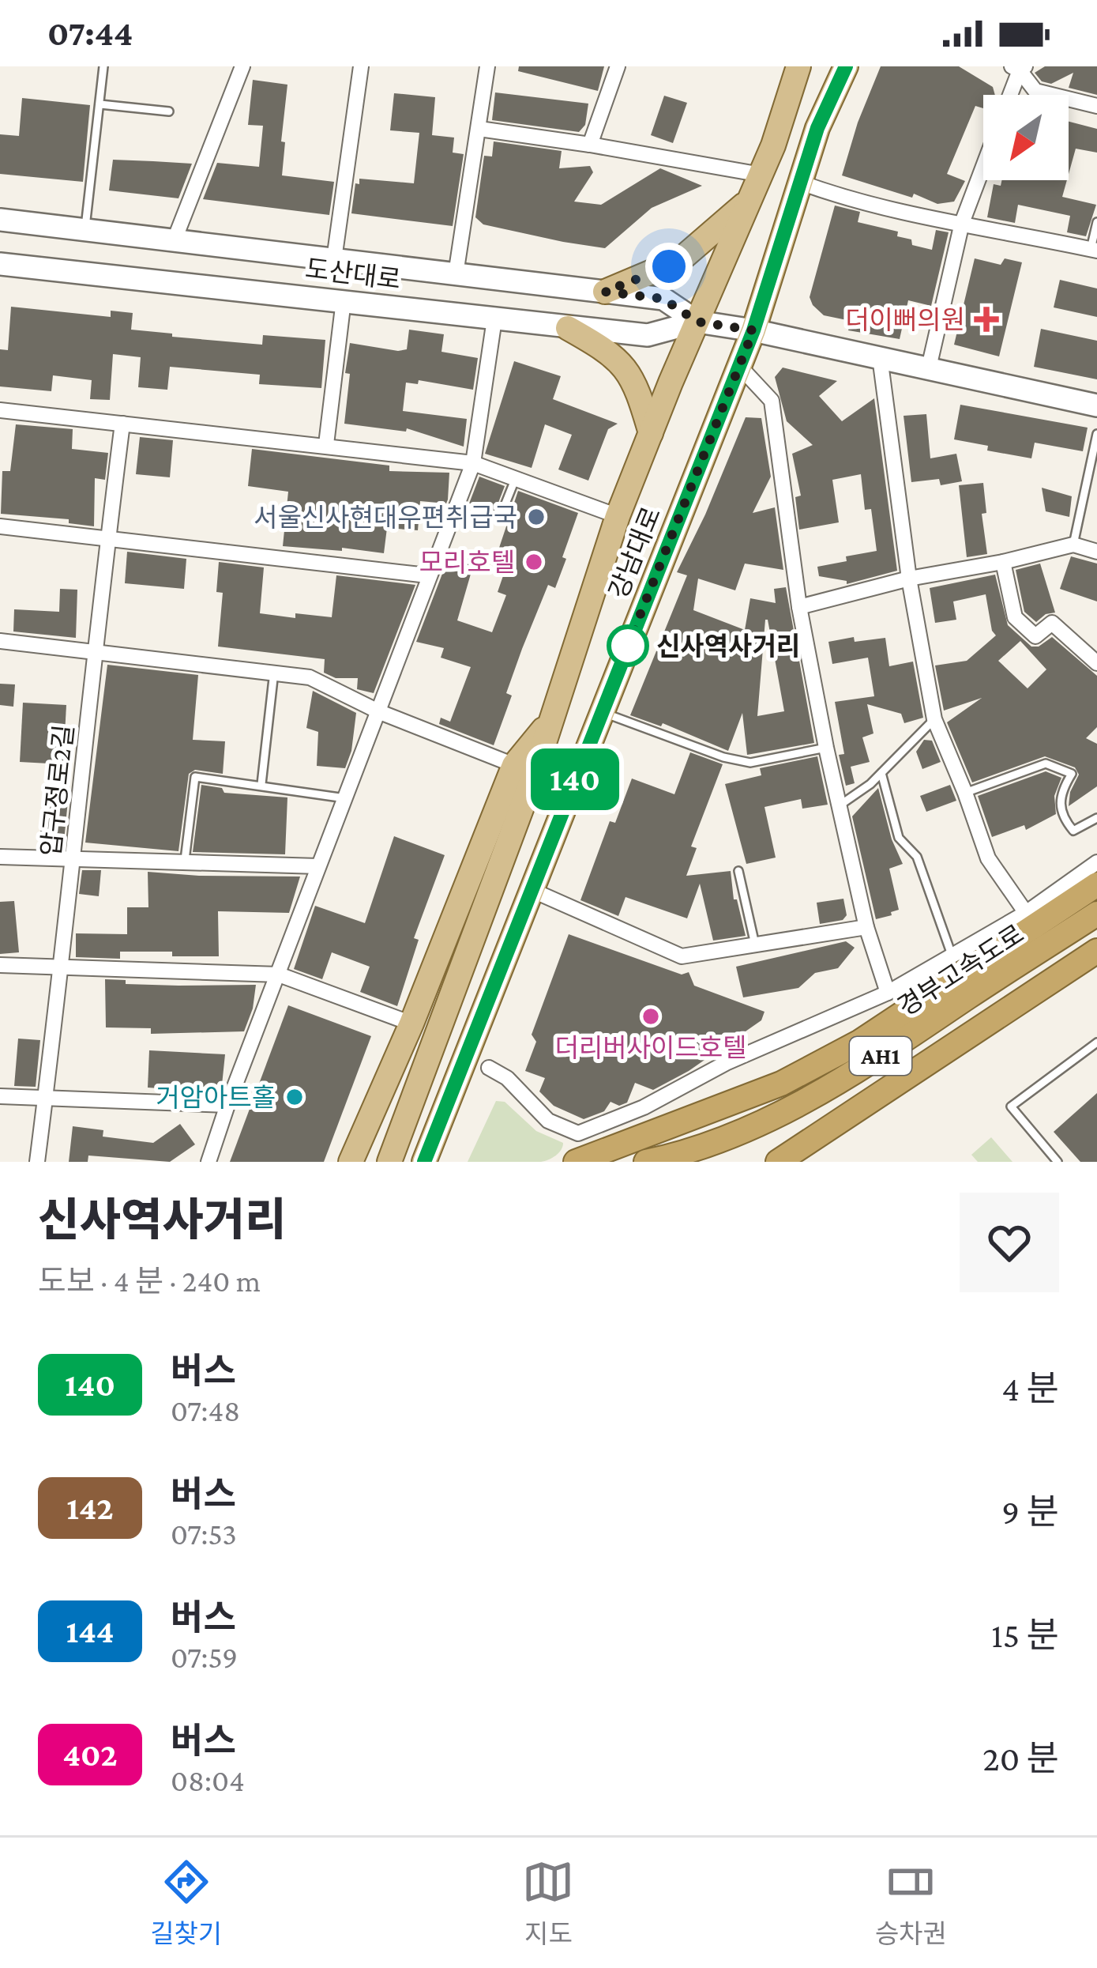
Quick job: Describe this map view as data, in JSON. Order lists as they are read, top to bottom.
{
  "streets": {
    "highway": ["경부고속도로", "AH1"],
    "main road": ["도산대로", "강남대로"],
    "street": ["압구정로2길"]
  },
  "crossings": [
    ["도산대로", "강남대로"]
  ],
  "places": {
    "health": ["더이뻐의원"],
    "other": [
      "서울신사현대우편취급국",
      "모리호텔",
      "신사역사거리",
      "더리버사이드호텔",
      "거암아트홀"
    ]
  },
  "lines": ["bus line 140"],
  "north": "bottom left",
  "page": {
    "status": "07:44",
    "on_map": "140",
    "heading": ["신사역사거리", "도보 · 4 분 · 240 m"],
    "list": [
      {
        "mark": "140",
        "name": "버스",
        "note": "07:48",
        "value": "4 분"
      },
      {
        "mark": "142",
        "name": "버스",
        "note": "07:53",
        "value": "9 분"
      },
      {
        "mark": "144",
        "name": "버스",
        "note": "07:59",
        "value": "15 분"
      },
      {
        "mark": "402",
        "name": "버스",
        "note": "08:04",
        "value": "20 분"
      }
    ],
    "tabs": ["길찾기", "지도", "승차권"]
  }
}
